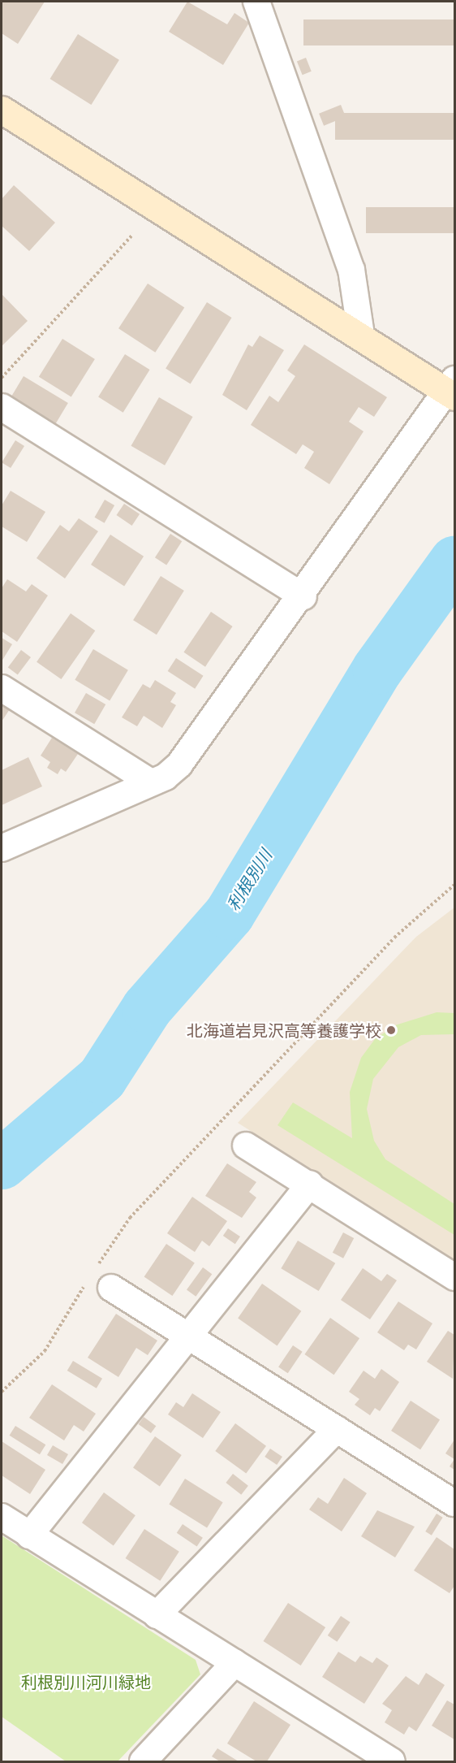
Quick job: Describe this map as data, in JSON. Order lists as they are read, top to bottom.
{
  "water": ["利根別川"],
  "parks": ["利根別川河川緑地"],
  "places": ["北海道岩見沢高等養護学校"]
}
